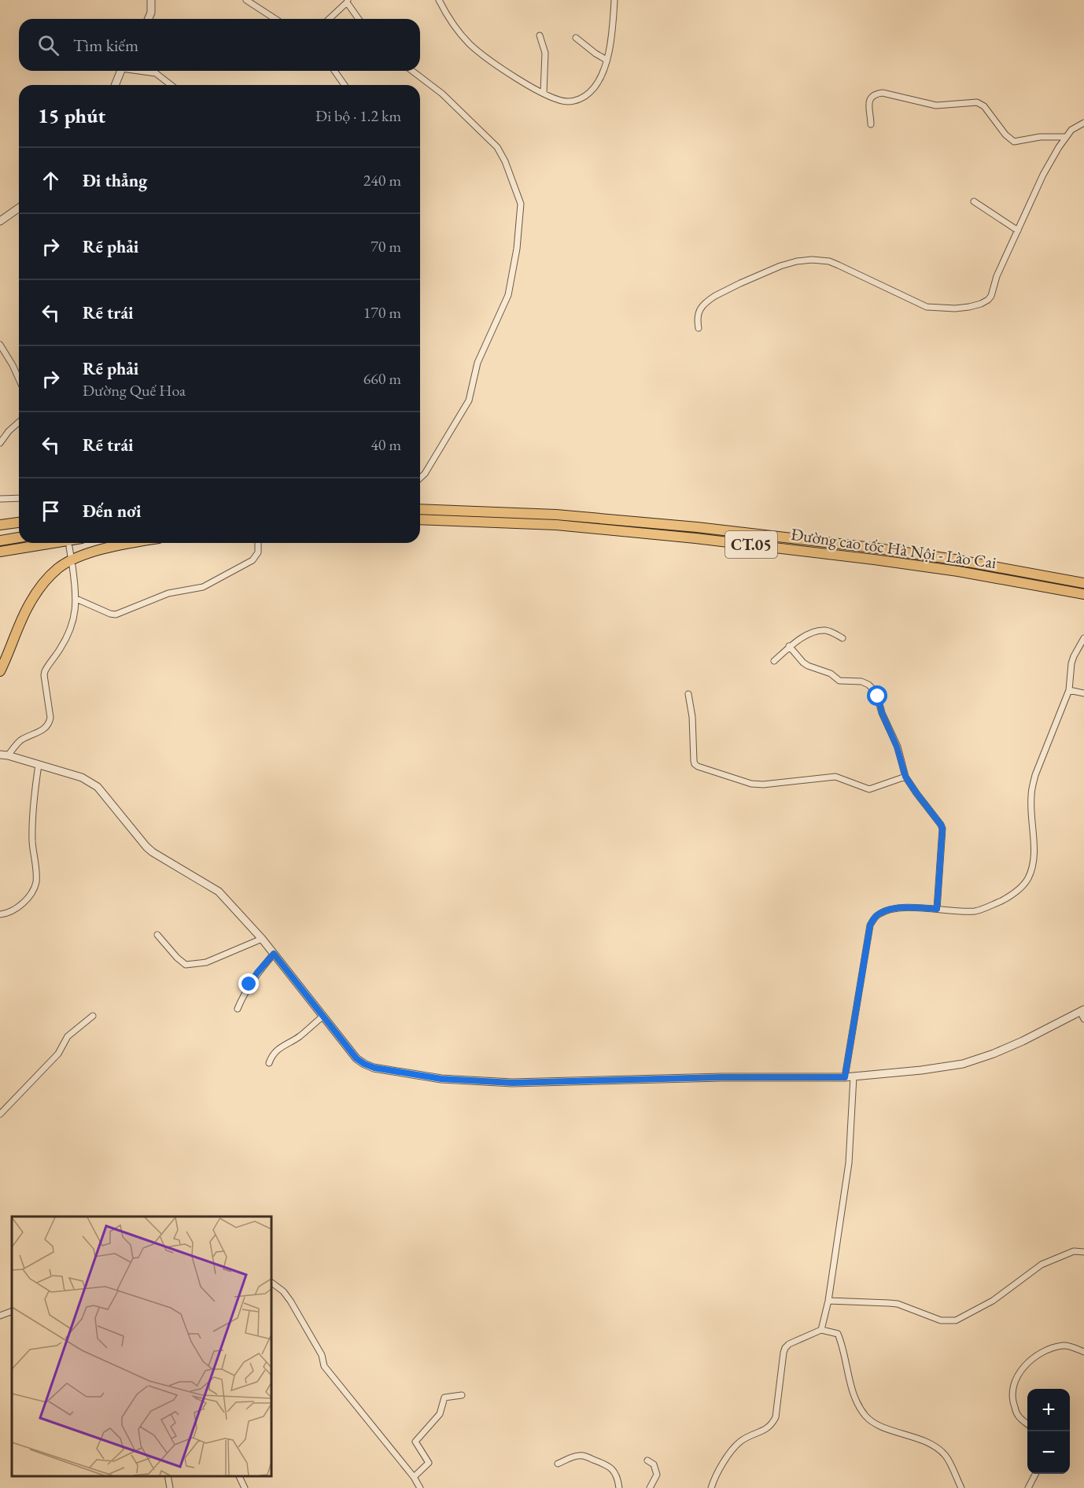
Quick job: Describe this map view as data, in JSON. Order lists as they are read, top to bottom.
{
  "streets": {
    "highway": ["CT.05", "Đường cao tốc Hà Nội - Lào Cai"]
  },
  "page": {
    "search": "Tìm kiếm",
    "heading": ["15 phút", "Đi bộ · 1.2 km"],
    "list": [
      ["Đi thẳng", "240 m"],
      ["Rẽ phải", "70 m"],
      ["Rẽ trái", "170 m"],
      ["Rẽ phải", "Đường Quế Hoa", "660 m"],
      ["Rẽ trái", "40 m"],
      "Đến nơi"
    ],
    "map_buttons": ["+", "−"]
  }
}
